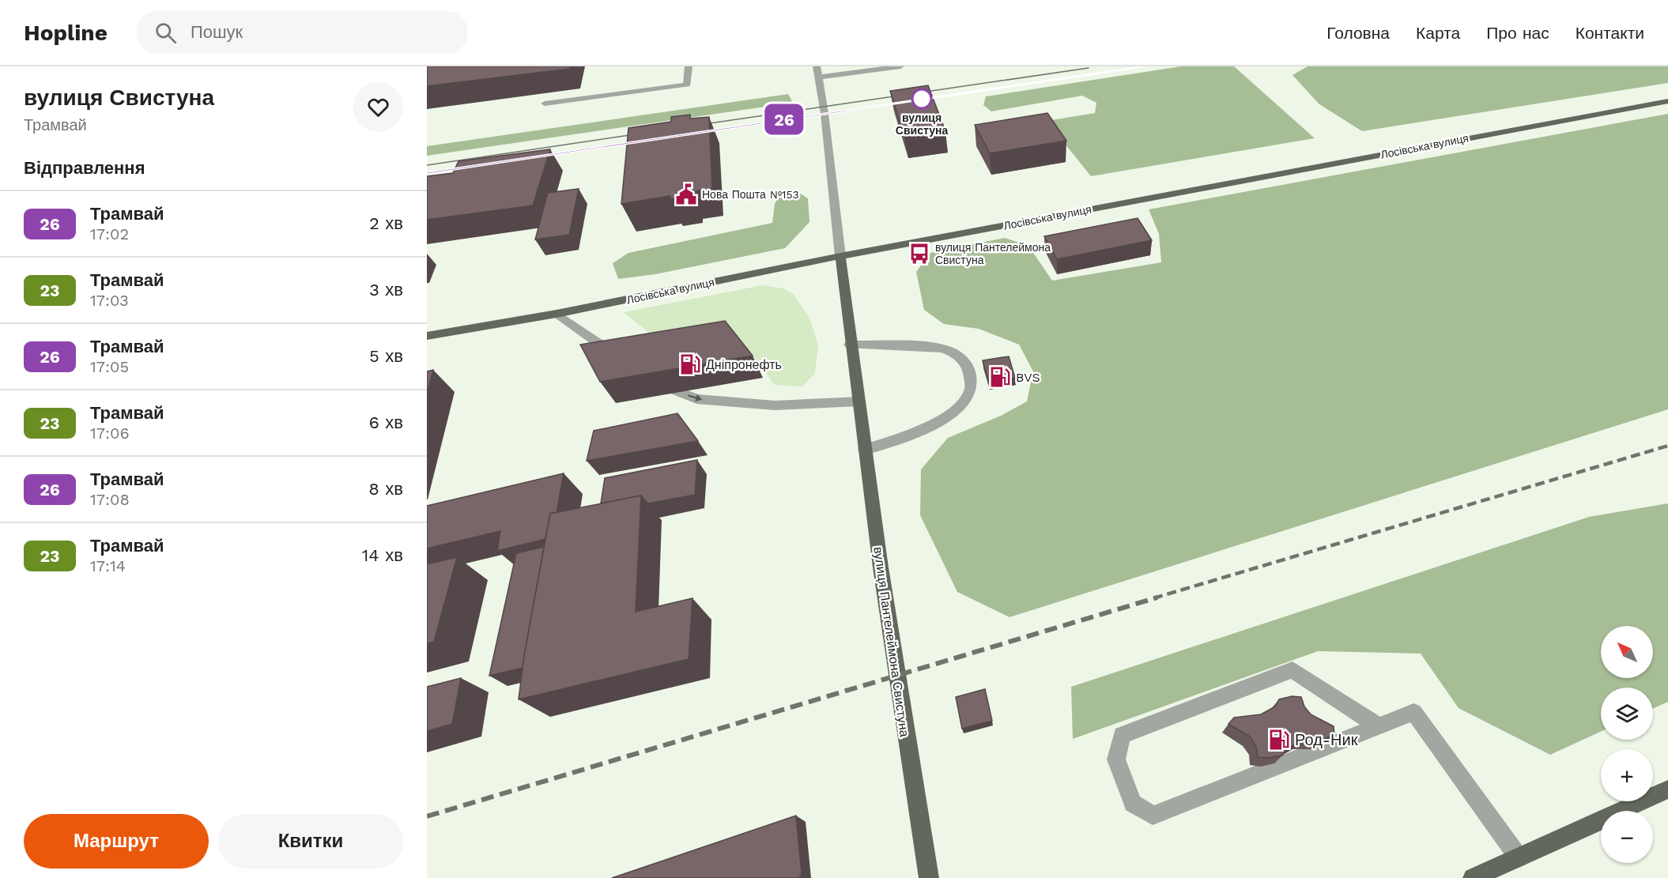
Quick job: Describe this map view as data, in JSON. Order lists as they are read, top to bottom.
{
  "streets": {
    "main road": ["Лосівська вулиця", "вулиця Пантелеймона Свистуна"]
  },
  "crossings": [
    ["Лосівська вулиця", "вулиця Пантелеймона Свистуна"]
  ],
  "places": {
    "other": ["вулиця Свистуна"],
    "public building": ["Нова Пошта №153"],
    "bus stop": ["вулиця Пантелеймона Свистуна"],
    "fuel station": ["Дніпронефть", "BVS", "Род-Ник"]
  },
  "lines": ["tram line 26"],
  "north": "top left",
  "page": {
    "header": "Hopline",
    "search": "Пошук",
    "nav": [
      "Головна",
      "Карта",
      "Про нас",
      "Контакти"
    ],
    "heading": [
      ["вулиця Свистуна", "Трамвай"],
      "Відправлення"
    ],
    "on_map": "26",
    "list": [
      {
        "mark": "26",
        "name": "Трамвай",
        "note": "17:02",
        "value": "2 хв"
      },
      {
        "mark": "23",
        "name": "Трамвай",
        "note": "17:03",
        "value": "3 хв"
      },
      {
        "mark": "26",
        "name": "Трамвай",
        "note": "17:05",
        "value": "5 хв"
      },
      {
        "mark": "23",
        "name": "Трамвай",
        "note": "17:06",
        "value": "6 хв"
      },
      {
        "mark": "26",
        "name": "Трамвай",
        "note": "17:08",
        "value": "8 хв"
      },
      {
        "mark": "23",
        "name": "Трамвай",
        "note": "17:14",
        "value": "14 хв"
      }
    ],
    "map_buttons": ["+", "−"],
    "buttons": ["Маршрут", "Квитки"]
  }
}
